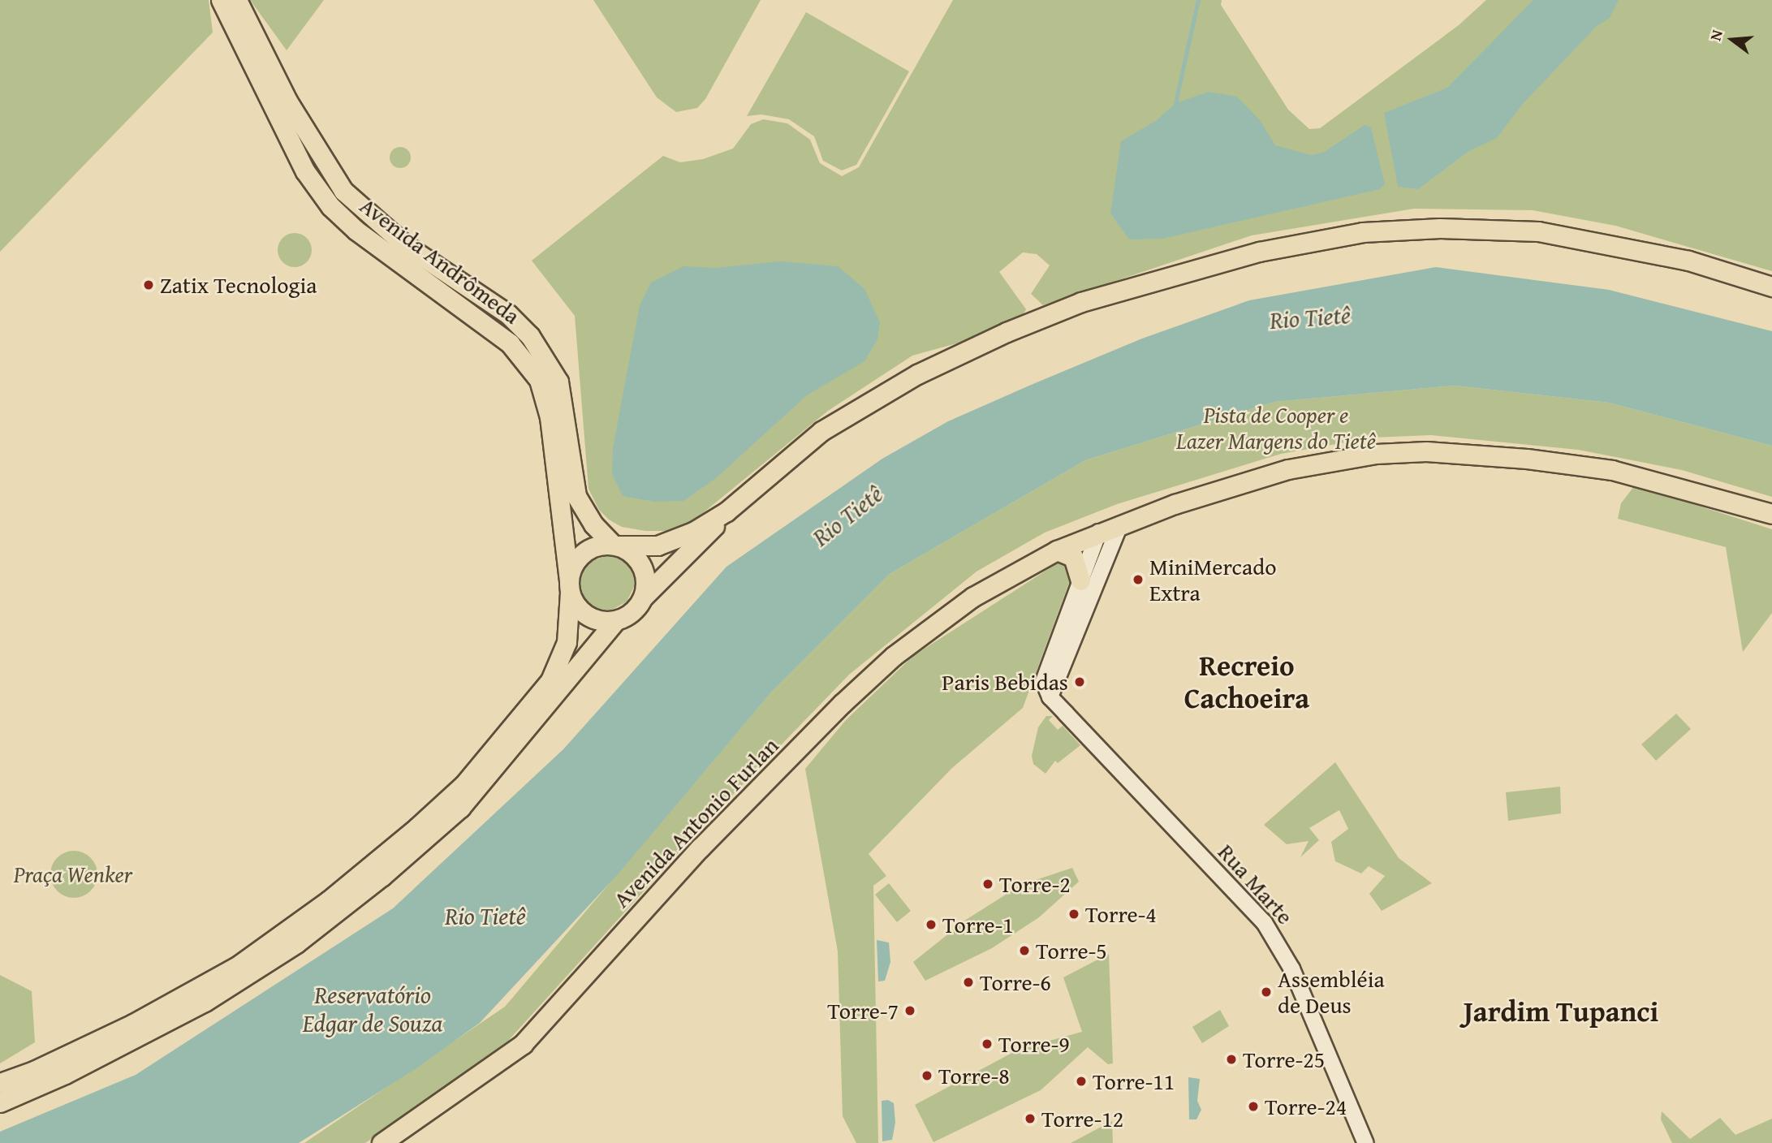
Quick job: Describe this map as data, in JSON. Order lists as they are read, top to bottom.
{
  "streets": {
    "main road": ["Avenida Andrômeda", "Avenida Antonio Furlan"],
    "street": ["Rua Marte"]
  },
  "districts": ["Recreio Cachoeira", "Jardim Tupanci"],
  "water": ["Rio Tietê", "Reservatório Edgar de Souza"],
  "parks": ["Pista de Cooper e Lazer Margens do Tietê", "Praça Wenker"],
  "places": [
    "Zatix Tecnologia",
    "MiniMercado Extra",
    "Paris Bebidas",
    "Torre-2",
    "Torre-4",
    "Torre-1",
    "Torre-5",
    "Torre-6",
    "Assembléia de Deus",
    "Torre-7",
    "Torre-9",
    "Torre-25",
    "Torre-8",
    "Torre-11",
    "Torre-24",
    "Torre-12"
  ],
  "north": "left"
}
